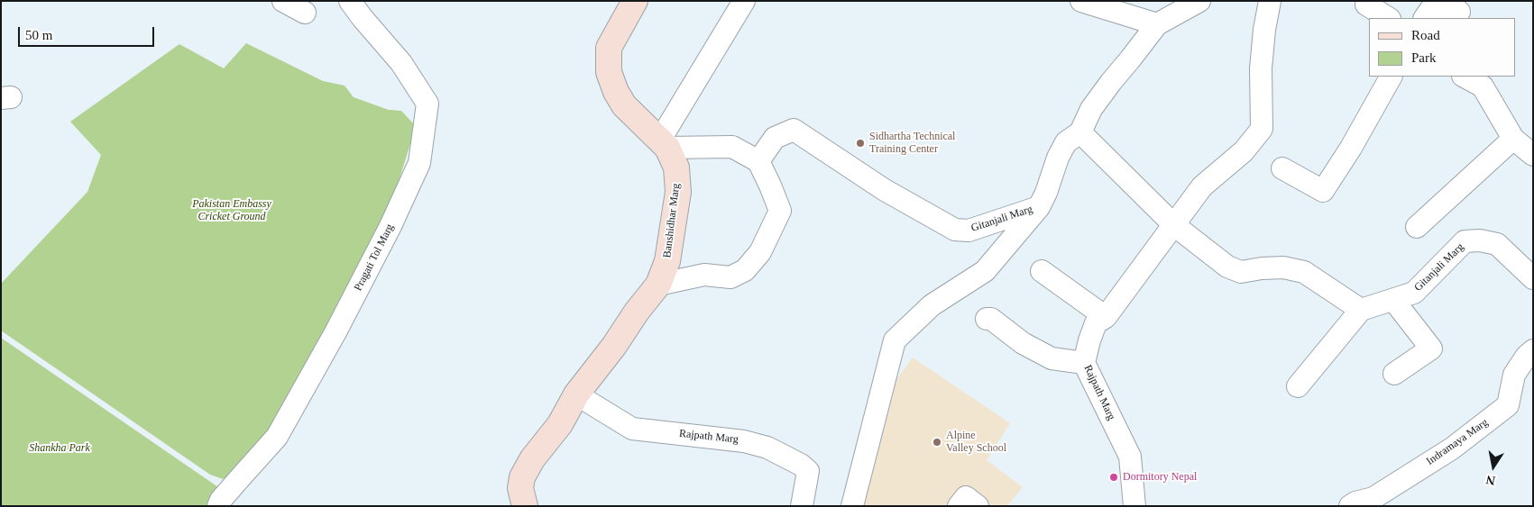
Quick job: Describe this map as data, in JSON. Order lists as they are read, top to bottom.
{
  "streets": {
    "main road": ["Banshidhar Marg"],
    "street": [
      "Gitanjali Marg",
      "Pragati Tol Marg",
      "Rajpath Marg",
      "Indramaya Marg"
    ]
  },
  "crossings": [
    ["Banshidhar Marg", "Rajpath Marg"]
  ],
  "parks": ["Pakistan Embassy Cricket Ground", "Shankha Park"],
  "places": ["Sidhartha Technical Training Center", "Alpine Valley School", "Dormitory Nepal"],
  "legend": ["Road", "Park"],
  "scale_bar": "50 m",
  "north": "bottom"
}
